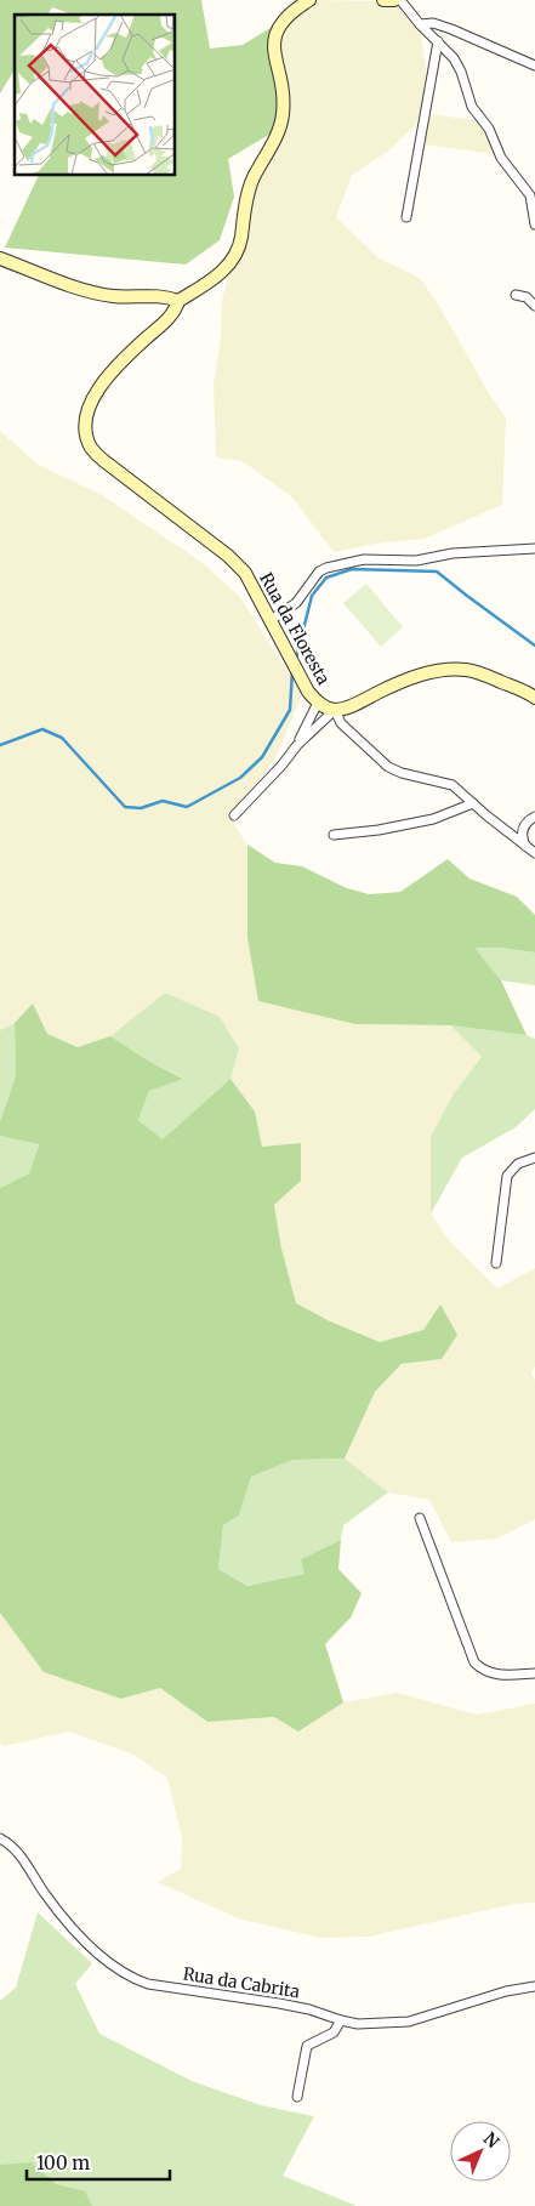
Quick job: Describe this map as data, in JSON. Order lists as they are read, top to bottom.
{
  "streets": {
    "street": ["Rua da Floresta", "Rua da Cabrita"]
  },
  "scale_bar": "100 m",
  "north": "top right"
}
